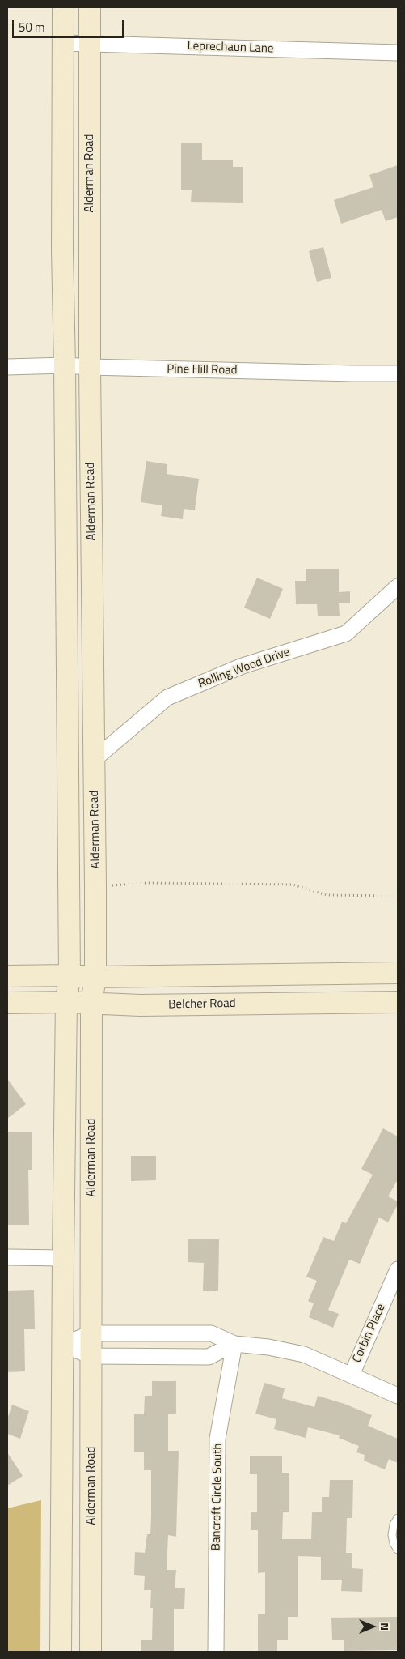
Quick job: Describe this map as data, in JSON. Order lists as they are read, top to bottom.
{
  "streets": {
    "main road": ["Alderman Road", "Belcher Road"],
    "street": [
      "Leprechaun Lane",
      "Pine Hill Road",
      "Rolling Wood Drive",
      "Corbin Place",
      "Bancroft Circle South"
    ]
  },
  "crossings": [
    ["Leprechaun Lane", "Alderman Road"],
    ["Alderman Road", "Pine Hill Road"],
    ["Alderman Road", "Rolling Wood Drive"],
    ["Alderman Road", "Belcher Road"]
  ],
  "scale_bar": "50 m",
  "north": "right"
}
